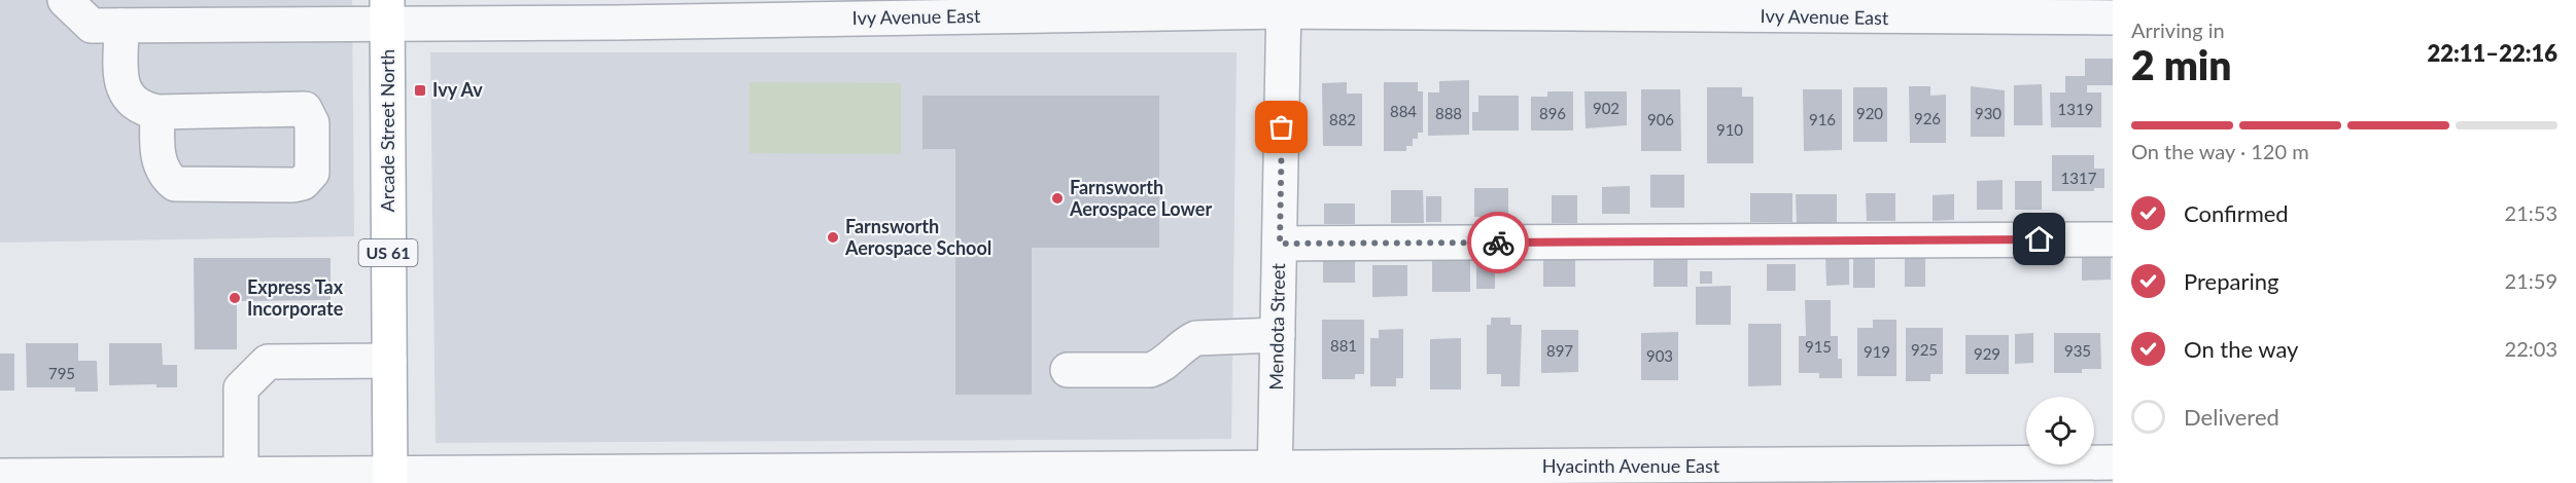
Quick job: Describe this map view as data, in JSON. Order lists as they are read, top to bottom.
{
  "streets": {
    "main road": ["Arcade Street North", "US 61"],
    "street": ["Ivy Avenue East", "Mendota Street", "Hyacinth Avenue East"]
  },
  "crossings": [
    ["Ivy Avenue East", "Arcade Street North"],
    ["Ivy Avenue East", "Mendota Street"],
    ["Arcade Street North", "Hyacinth Avenue East"],
    ["Mendota Street", "Hyacinth Avenue East"]
  ],
  "places": {
    "transit": ["Ivy Av"],
    "other": ["Farnsworth Aerospace Lower", "Farnsworth Aerospace School", "Express Tax Incorporate"]
  },
  "house_numbers": [
    "902",
    "1319",
    "884",
    "888",
    "896",
    "920",
    "930",
    "926",
    "882",
    "906",
    "916",
    "910",
    "1317",
    "881",
    "915",
    "925",
    "897",
    "935",
    "919",
    "929",
    "903",
    "795"
  ],
  "page": {
    "heading": ["2 min", "Arriving in", "22:11–22:16"],
    "bar": "On the way · 120 m",
    "list": [
      ["Confirmed", "21:53"],
      ["Preparing", "21:59"],
      ["On the way", "22:03"],
      "Delivered"
    ]
  }
}
